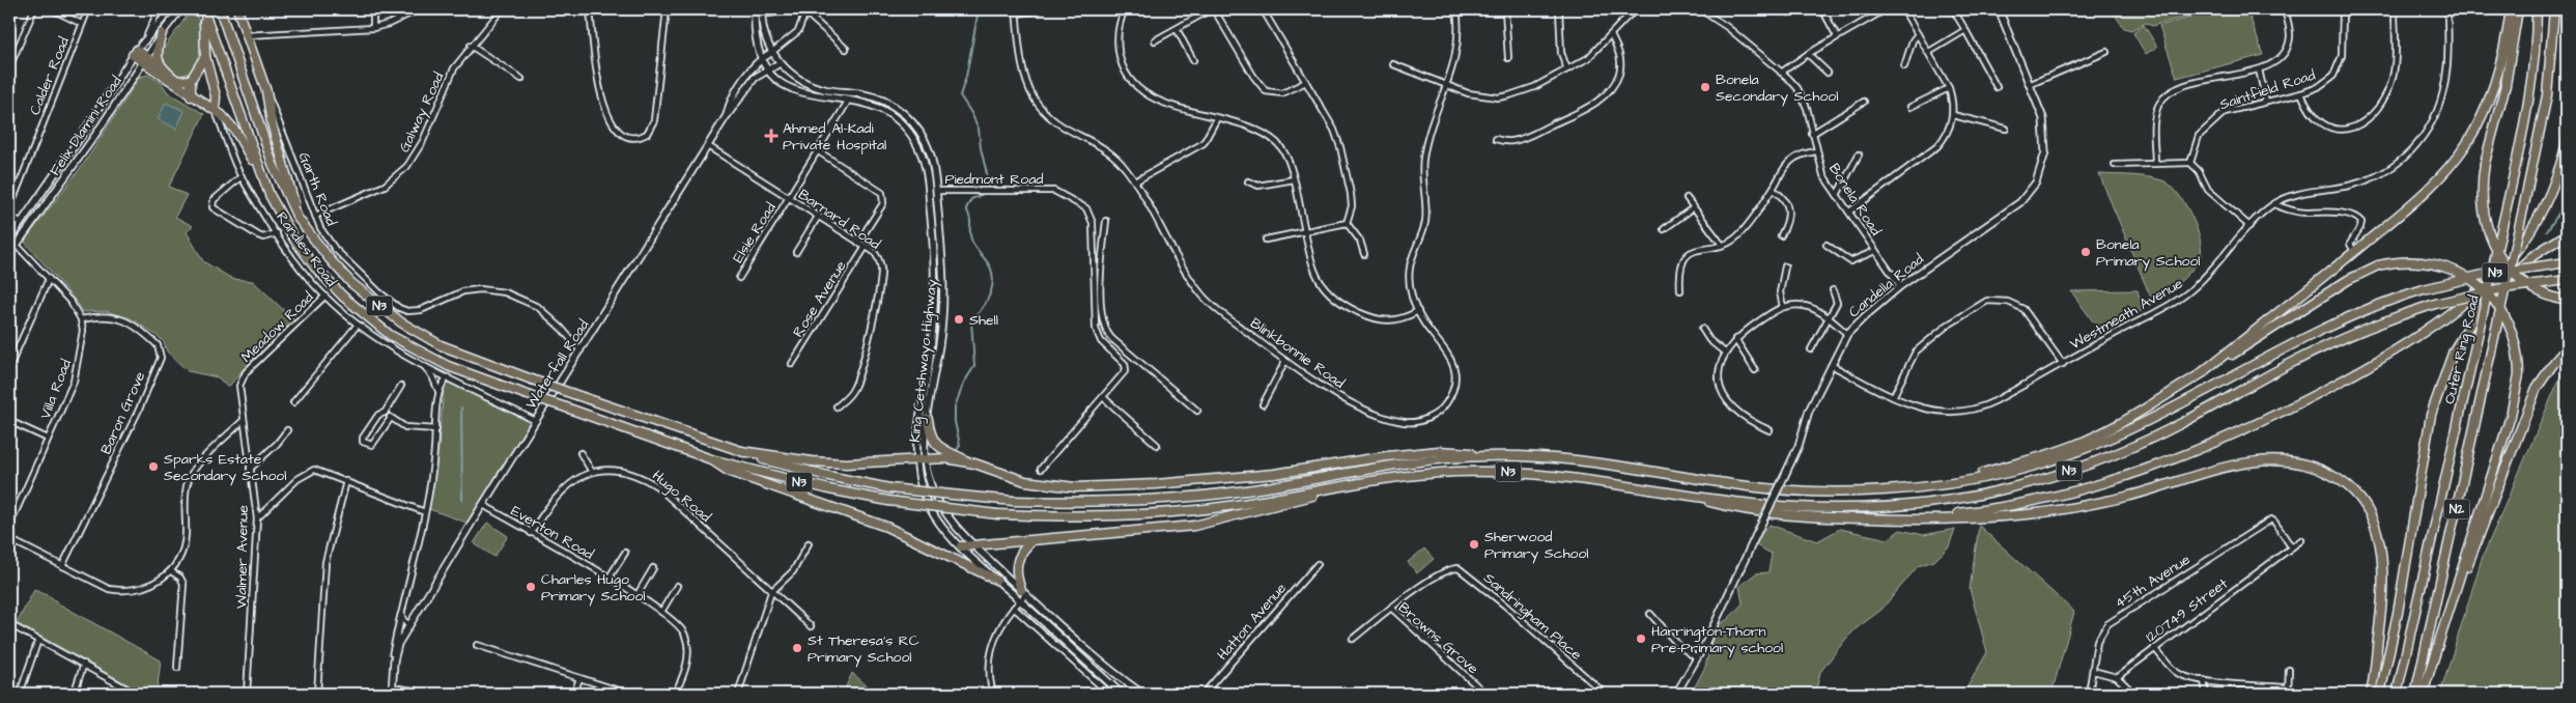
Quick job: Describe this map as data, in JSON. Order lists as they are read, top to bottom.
{
  "streets": {
    "highway": ["N3", "Outer Ring Road", "N2"],
    "main road": [
      "Felix Dlamini Road",
      "Candella Road",
      "King Cetshwayo Highway",
      "Waterfall Road"
    ],
    "street": [
      "Calder Road",
      "Saintfield Road",
      "Galway Road",
      "Piedmont Road",
      "Garth Road",
      "Bonela Road",
      "Barnard Road",
      "Elsie Road",
      "Randles Road",
      "Rose Avenue",
      "Westmeath Avenue",
      "Meadow Road",
      "Blinkbonnie Road",
      "Villa Road",
      "Baron Grove",
      "Hugo Road",
      "Everton Road",
      "Walmer Avenue",
      "45th Avenue",
      "120749 Street",
      "Sandringham Place",
      "Hatton Avenue",
      "Browns Grove"
    ]
  },
  "crossings": [
    ["Galway Road", "Garth Road"],
    ["Piedmont Road", "King Cetshwayo Highway"],
    ["Garth Road", "Waterfall Road"],
    ["Bonela Road", "Candella Road"],
    ["Barnard Road", "Elsie Road"],
    ["Barnard Road", "Rose Avenue"],
    ["Barnard Road", "Waterfall Road"],
    ["Elsie Road", "King Cetshwayo Highway"],
    ["Randles Road", "Meadow Road"],
    ["Randles Road", "Waterfall Road"],
    ["Candella Road", "Westmeath Avenue"],
    ["Meadow Road", "Walmer Avenue"],
    ["King Cetshwayo Highway", "Waterfall Road"],
    ["Waterfall Road", "Everton Road"],
    ["Villa Road", "Baron Grove"],
    ["Hugo Road", "Everton Road"],
    ["45th Avenue", "120749 Street"],
    ["Sandringham Place", "Browns Grove"]
  ],
  "places": {
    "other": [
      "Bonela Secondary School",
      "Bonela Primary School",
      "Shell",
      "Sparks Estate Secondary School",
      "Sherwood Primary School",
      "Charles Hugo Primary School",
      "Harrington-Thorn Pre-Primary school",
      "St Theresa's RC Primary School"
    ],
    "health": ["Ahmed Al-Kadi Private Hospital"]
  }
}
